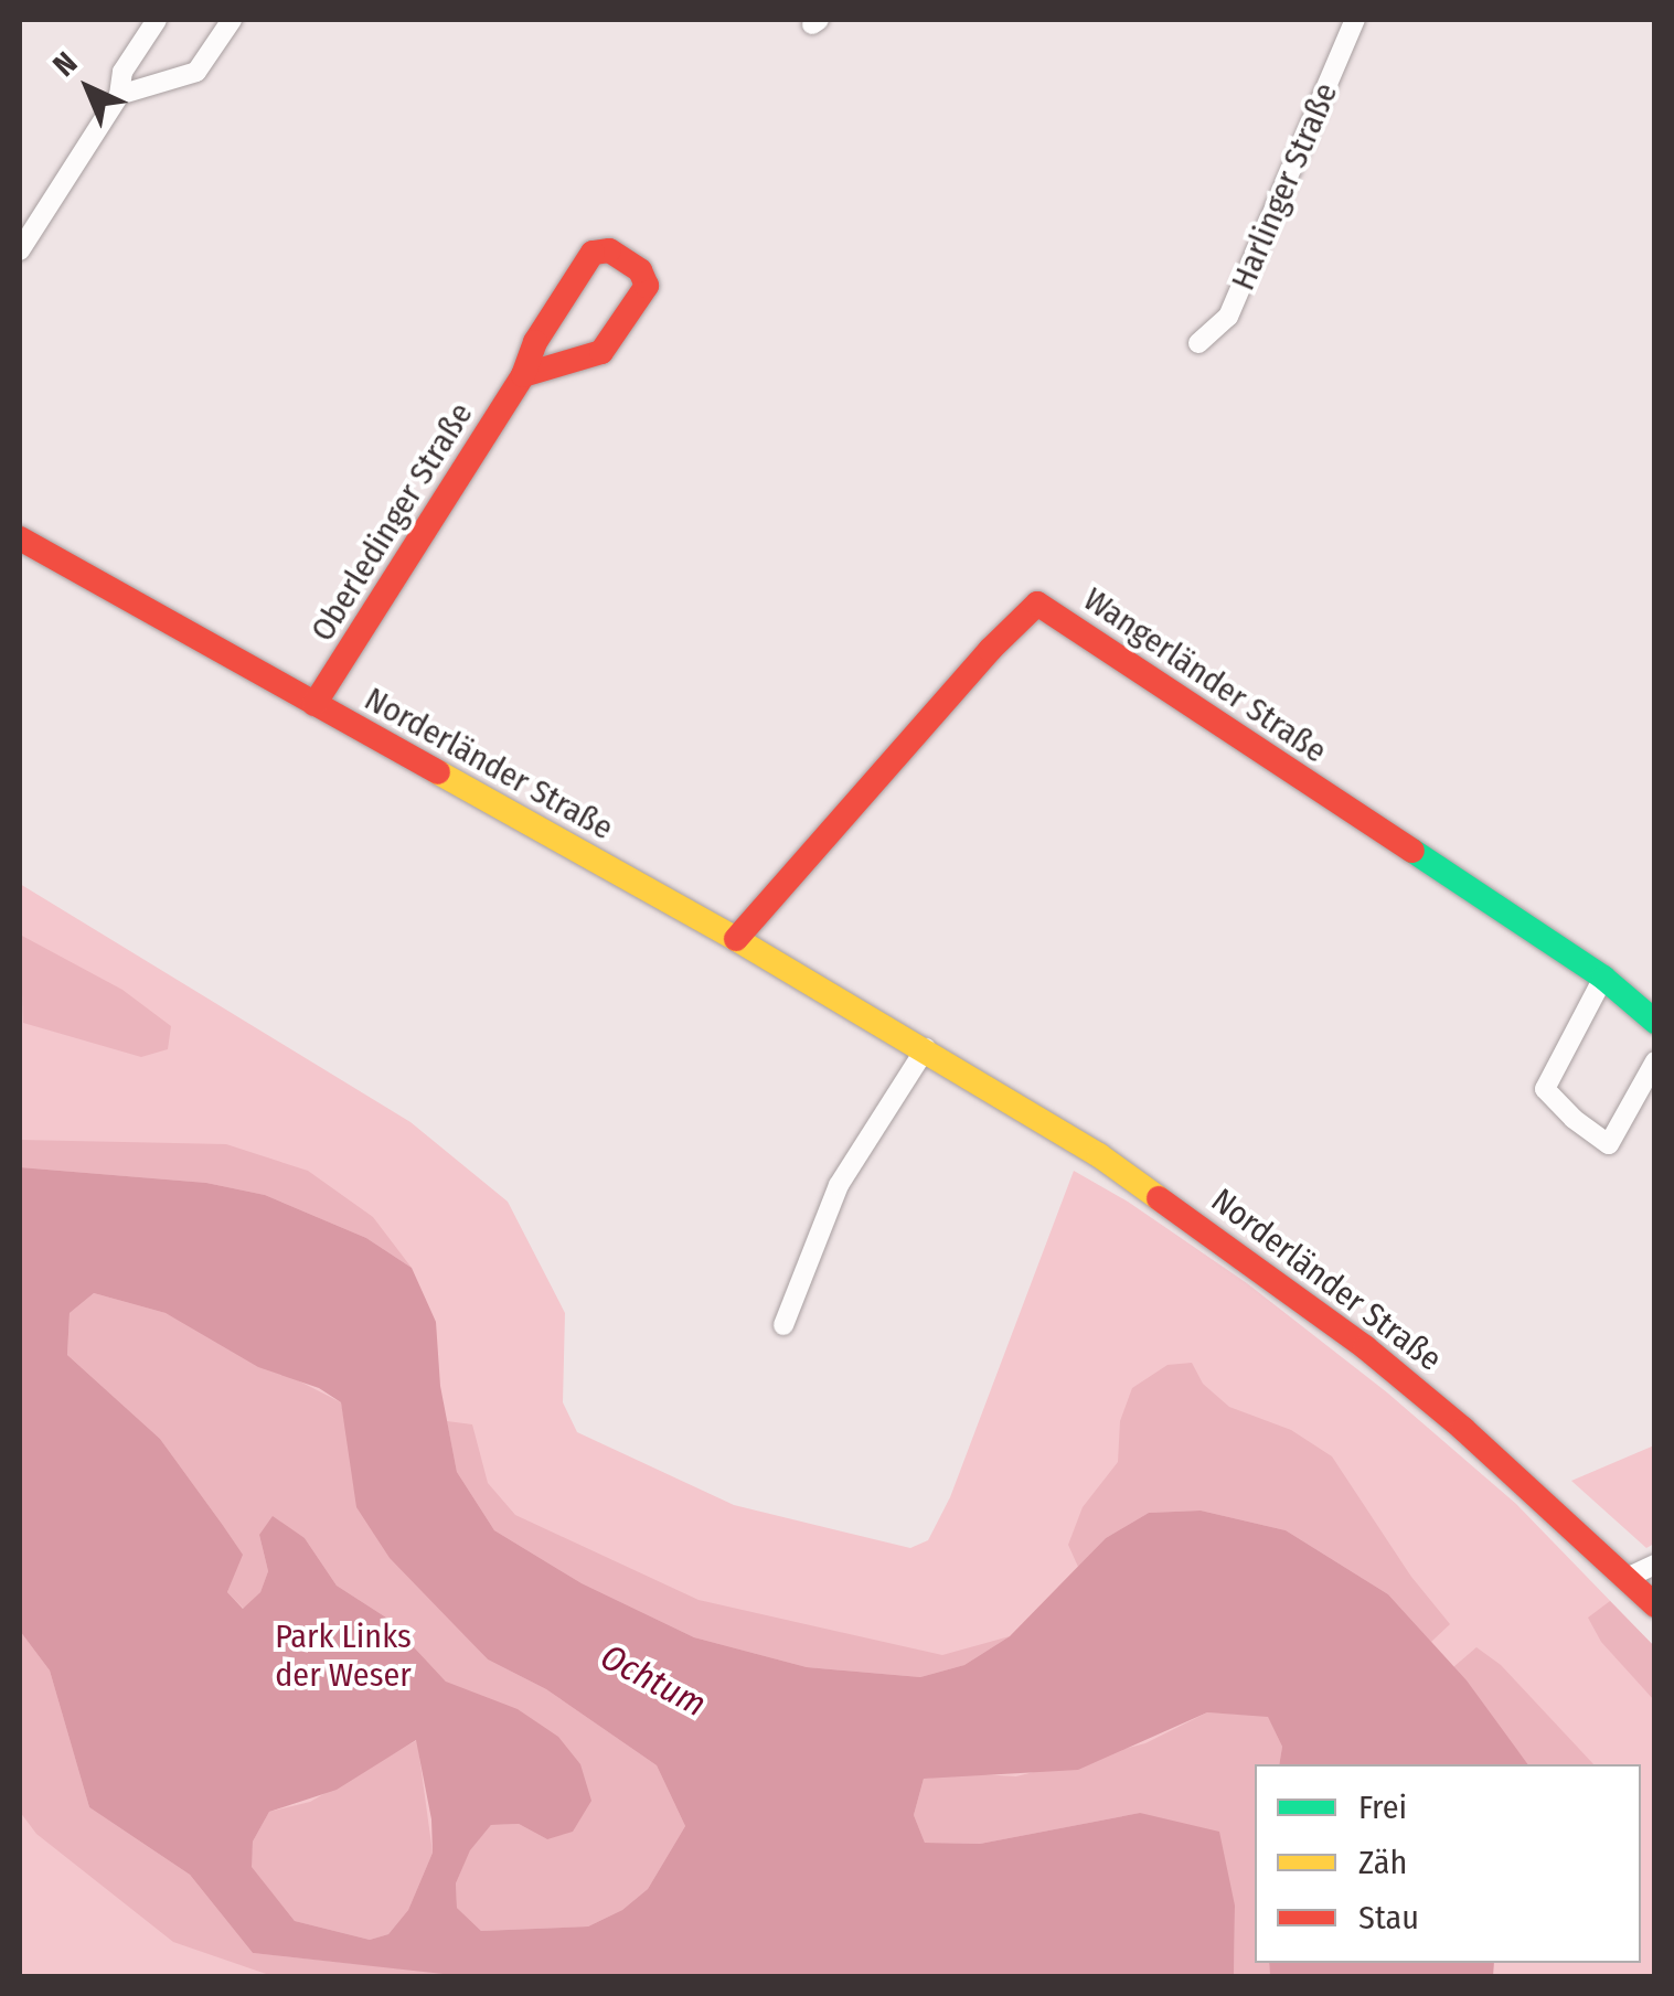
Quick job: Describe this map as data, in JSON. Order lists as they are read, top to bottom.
{
  "streets": {
    "street": [
      "Harlinger Straße",
      "Oberledinger Straße",
      "Wangerländer Straße",
      "Norderländer Straße"
    ]
  },
  "crossings": [
    ["Oberledinger Straße", "Norderländer Straße"],
    ["Wangerländer Straße", "Norderländer Straße"]
  ],
  "water": ["Ochtum"],
  "parks": ["Park Links der Weser"],
  "legend": ["Frei", "Zäh", "Stau"],
  "north": "top left"
}
